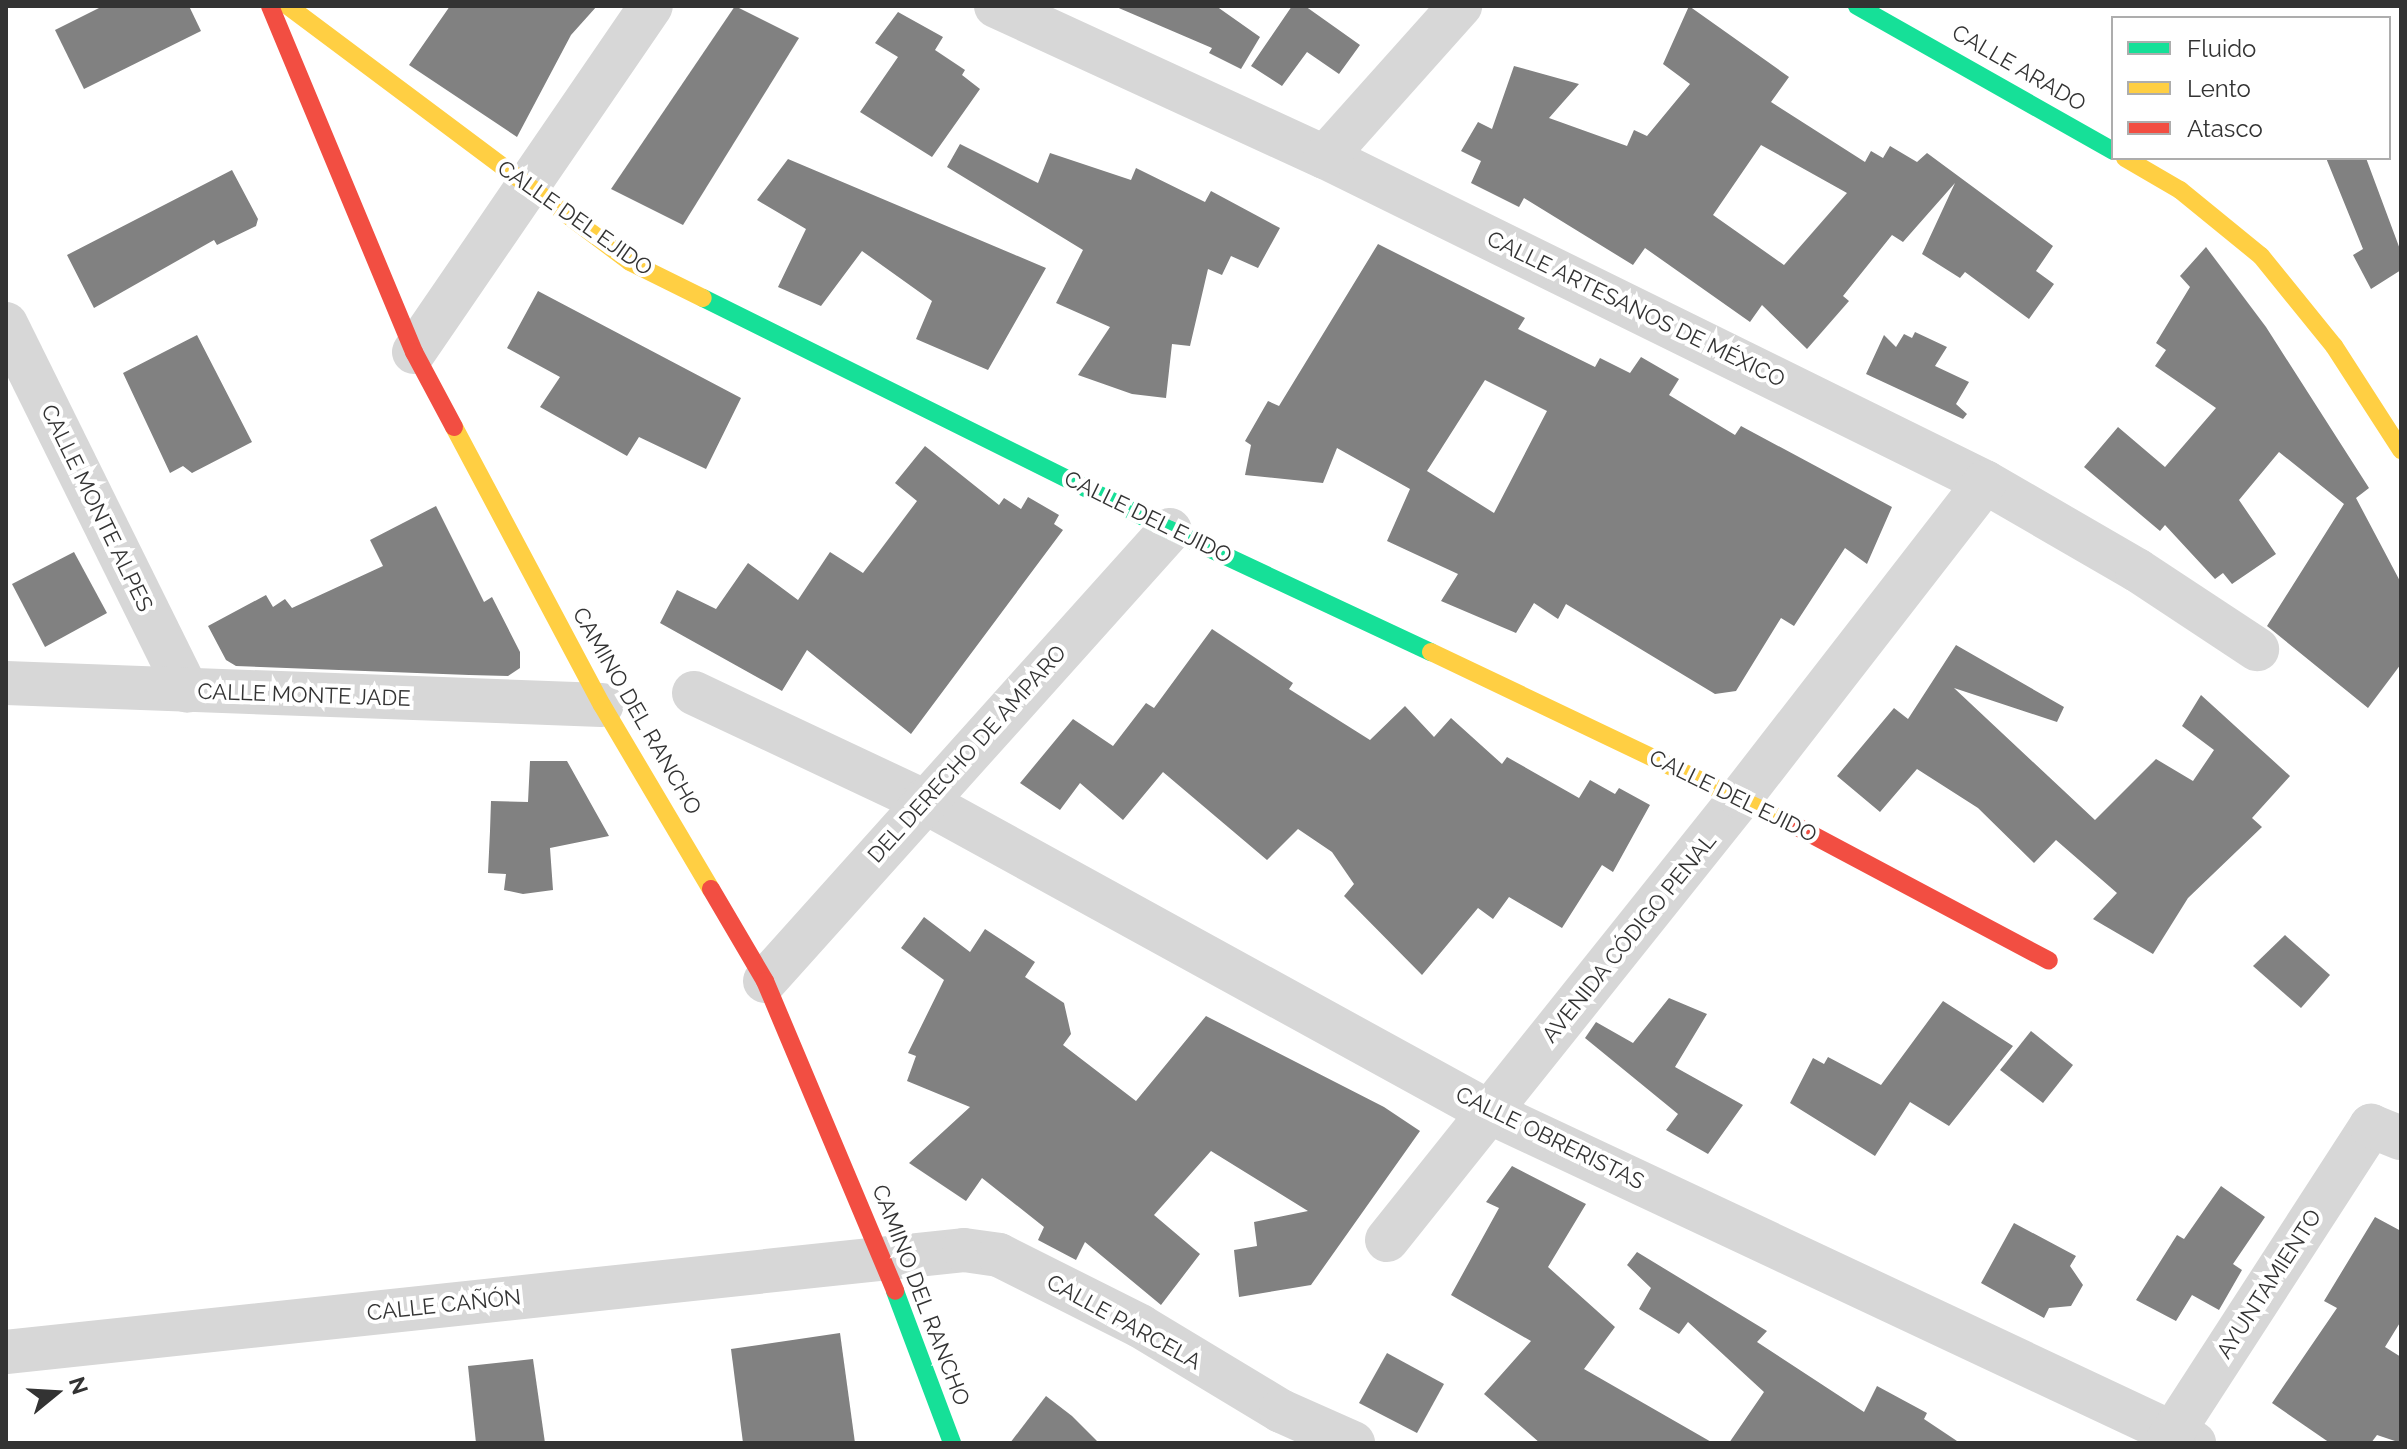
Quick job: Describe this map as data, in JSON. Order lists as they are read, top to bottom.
{
  "streets": {
    "street": [
      "CALLE ARADO",
      "CALLE DEL EJIDO",
      "CALLE ARTESANOS DE MÉXICO",
      "CALLE MONTE ALPES",
      "CALLE MONTE JADE",
      "CAMINO DEL RANCHO",
      "DEL DERECHO DE AMPARO",
      "AVENIDA CÓDIGO PENAL",
      "CALLE OBRERISTAS",
      "AYUNTAMIENTO",
      "CALLE CAÑÓN",
      "CALLE PARCELA"
    ]
  },
  "crossings": [
    ["CALLE DEL EJIDO", "DEL DERECHO DE AMPARO"],
    ["CALLE DEL EJIDO", "AVENIDA CÓDIGO PENAL"],
    ["CALLE ARTESANOS DE MÉXICO", "AVENIDA CÓDIGO PENAL"],
    ["CALLE MONTE ALPES", "CALLE MONTE JADE"],
    ["CALLE MONTE JADE", "CAMINO DEL RANCHO"],
    ["CAMINO DEL RANCHO", "DEL DERECHO DE AMPARO"],
    ["CAMINO DEL RANCHO", "CALLE CAÑÓN"],
    ["CAMINO DEL RANCHO", "CALLE PARCELA"],
    ["DEL DERECHO DE AMPARO", "CALLE OBRERISTAS"],
    ["AVENIDA CÓDIGO PENAL", "CALLE OBRERISTAS"],
    ["CALLE OBRERISTAS", "AYUNTAMIENTO"],
    ["CALLE CAÑÓN", "CALLE PARCELA"]
  ],
  "legend": ["Fluido", "Lento", "Atasco"],
  "north": "right"
}
